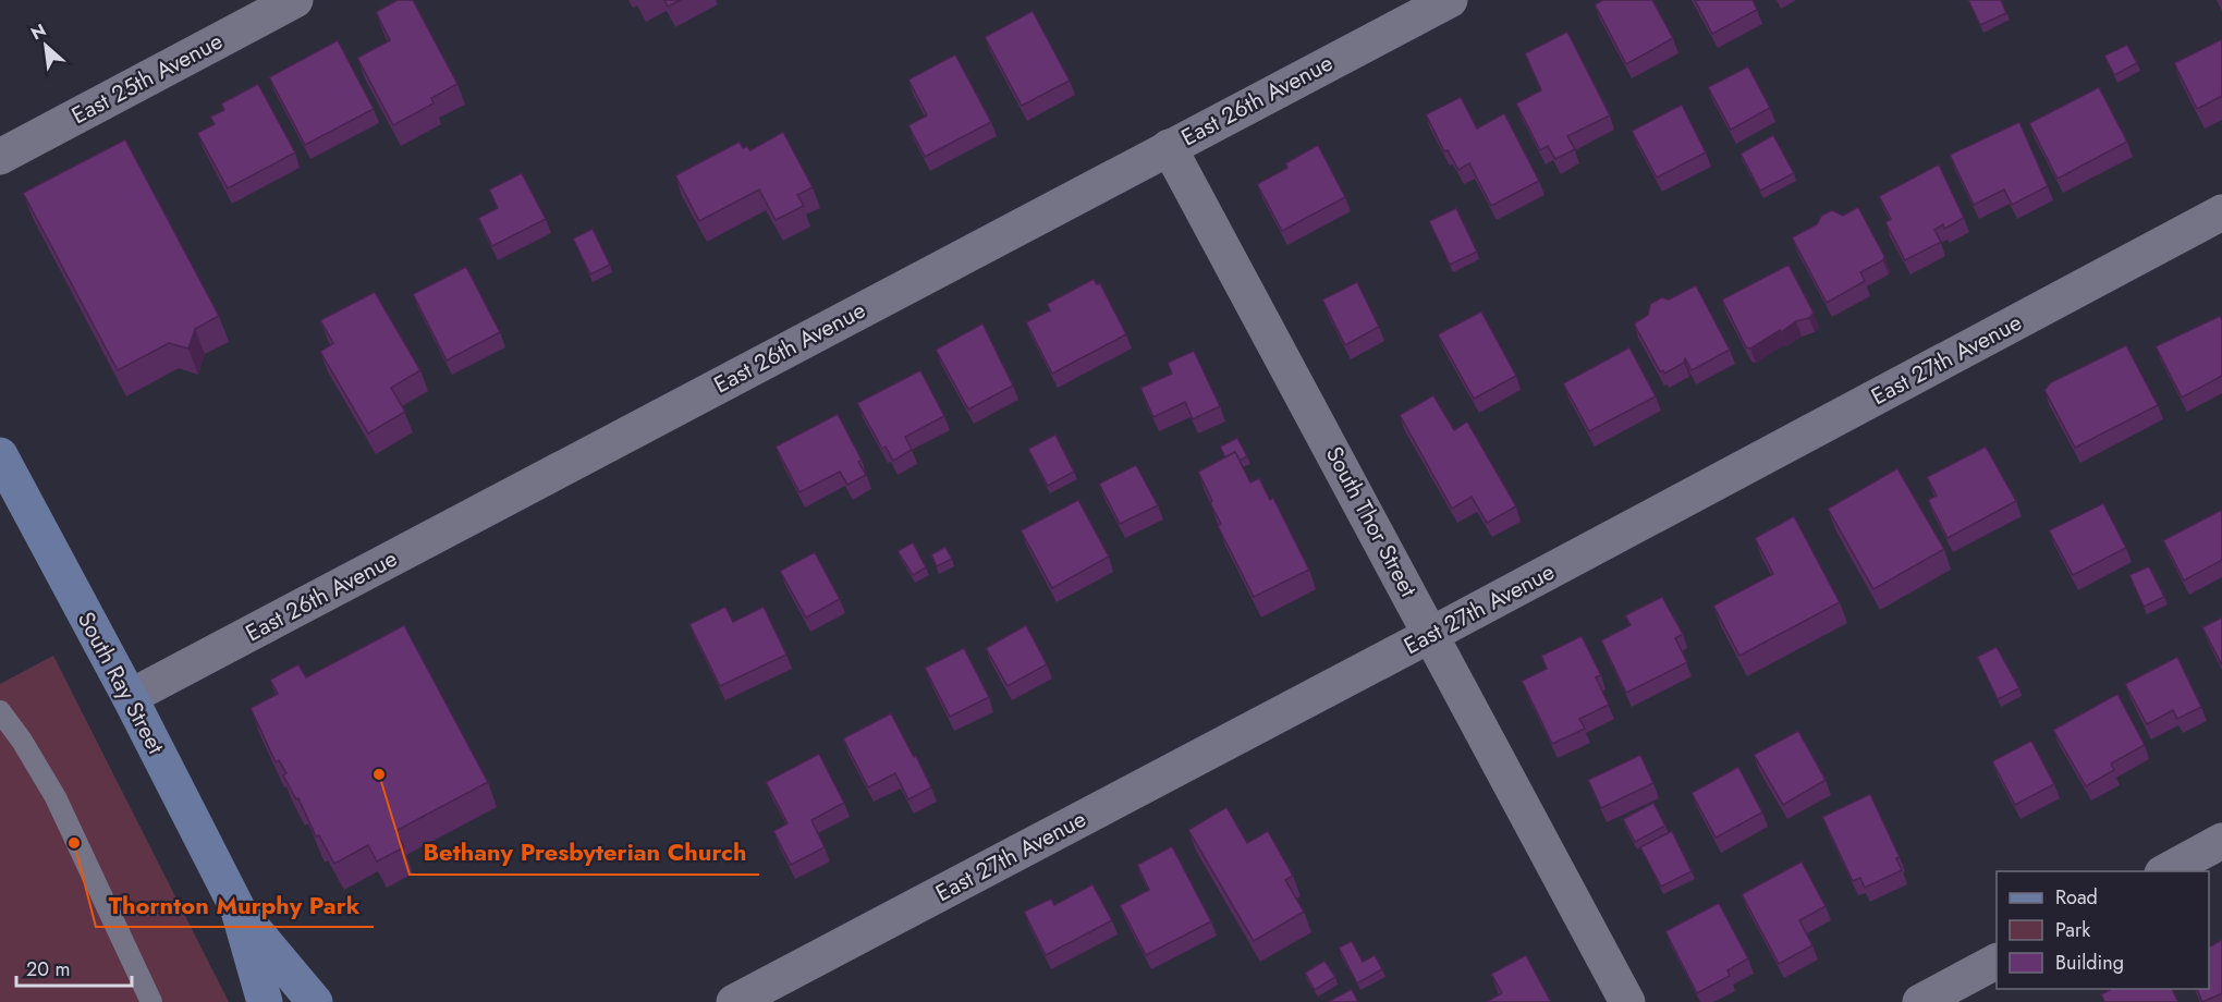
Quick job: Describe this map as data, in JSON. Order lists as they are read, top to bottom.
{
  "streets": {
    "main road": ["South Ray Street"],
    "street": [
      "East 25th Avenue",
      "East 26th Avenue",
      "East 27th Avenue",
      "South Thor Street"
    ]
  },
  "crossings": [
    ["East 26th Avenue", "South Thor Street"],
    ["East 26th Avenue", "South Ray Street"],
    ["East 27th Avenue", "South Thor Street"]
  ],
  "places": ["Bethany Presbyterian Church", "Thornton Murphy Park"],
  "legend": ["Road", "Park", "Building"],
  "scale_bar": "20 m",
  "north": "top left"
}
